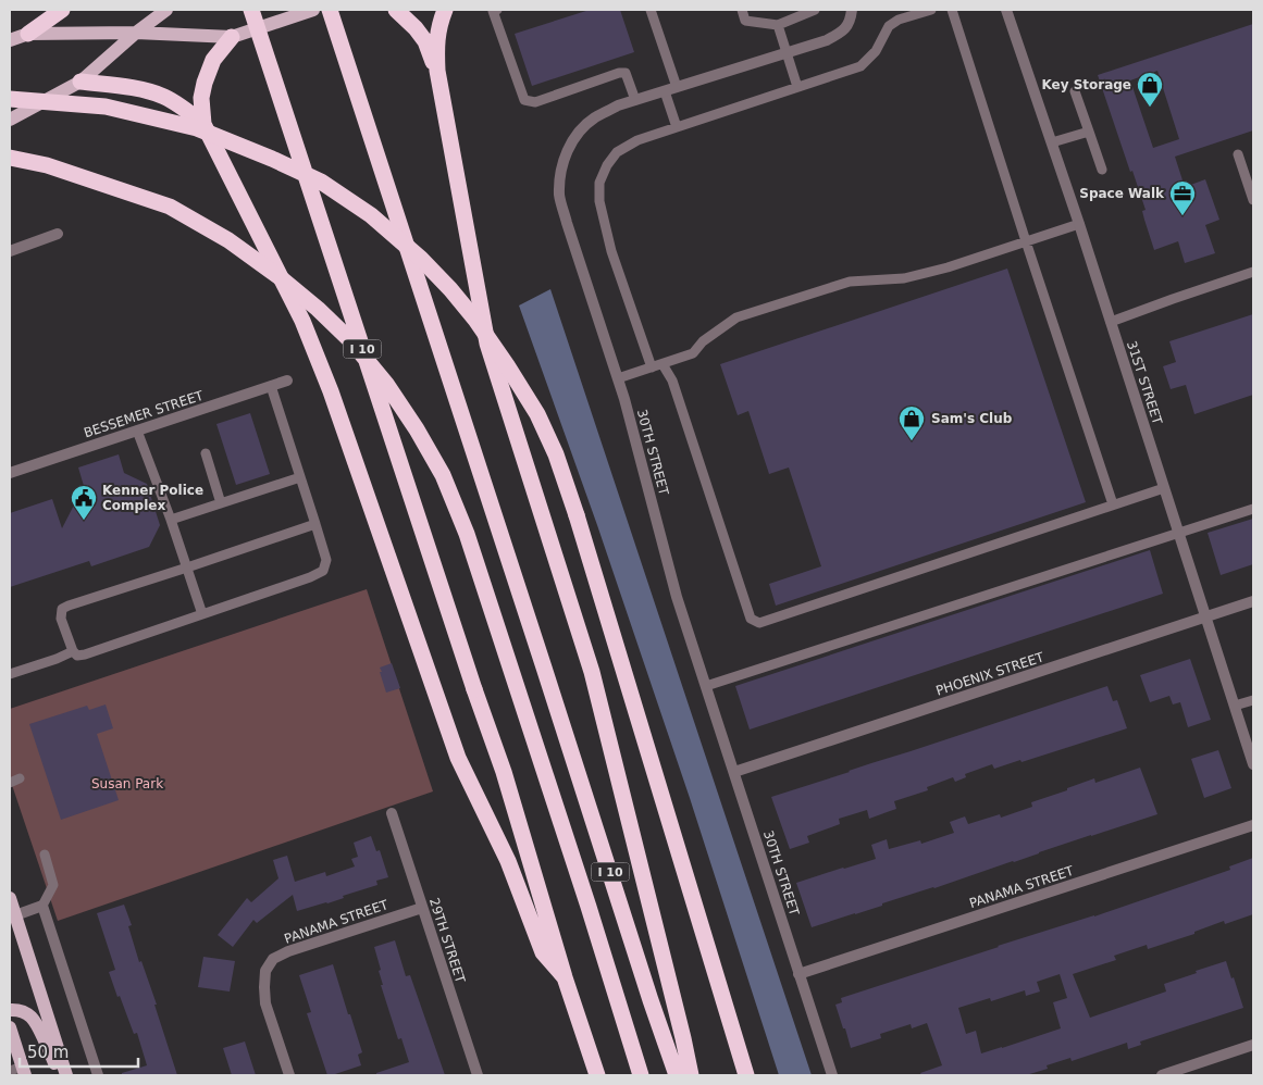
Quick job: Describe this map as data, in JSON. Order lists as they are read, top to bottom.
{
  "streets": {
    "highway": ["I 10"],
    "street": [
      "31ST STREET",
      "BESSEMER STREET",
      "30TH STREET",
      "PHOENIX STREET",
      "PANAMA STREET",
      "29TH STREET"
    ]
  },
  "crossings": [
    ["31ST STREET", "PHOENIX STREET"],
    ["30TH STREET", "PHOENIX STREET"],
    ["30TH STREET", "PANAMA STREET"],
    ["PANAMA STREET", "29TH STREET"]
  ],
  "parks": ["Susan Park"],
  "places": {
    "shop": ["Key Storage", "Sam's Club"],
    "office": ["Space Walk"],
    "public building": ["Kenner Police Complex"]
  },
  "scale_bar": "50 m"
}
